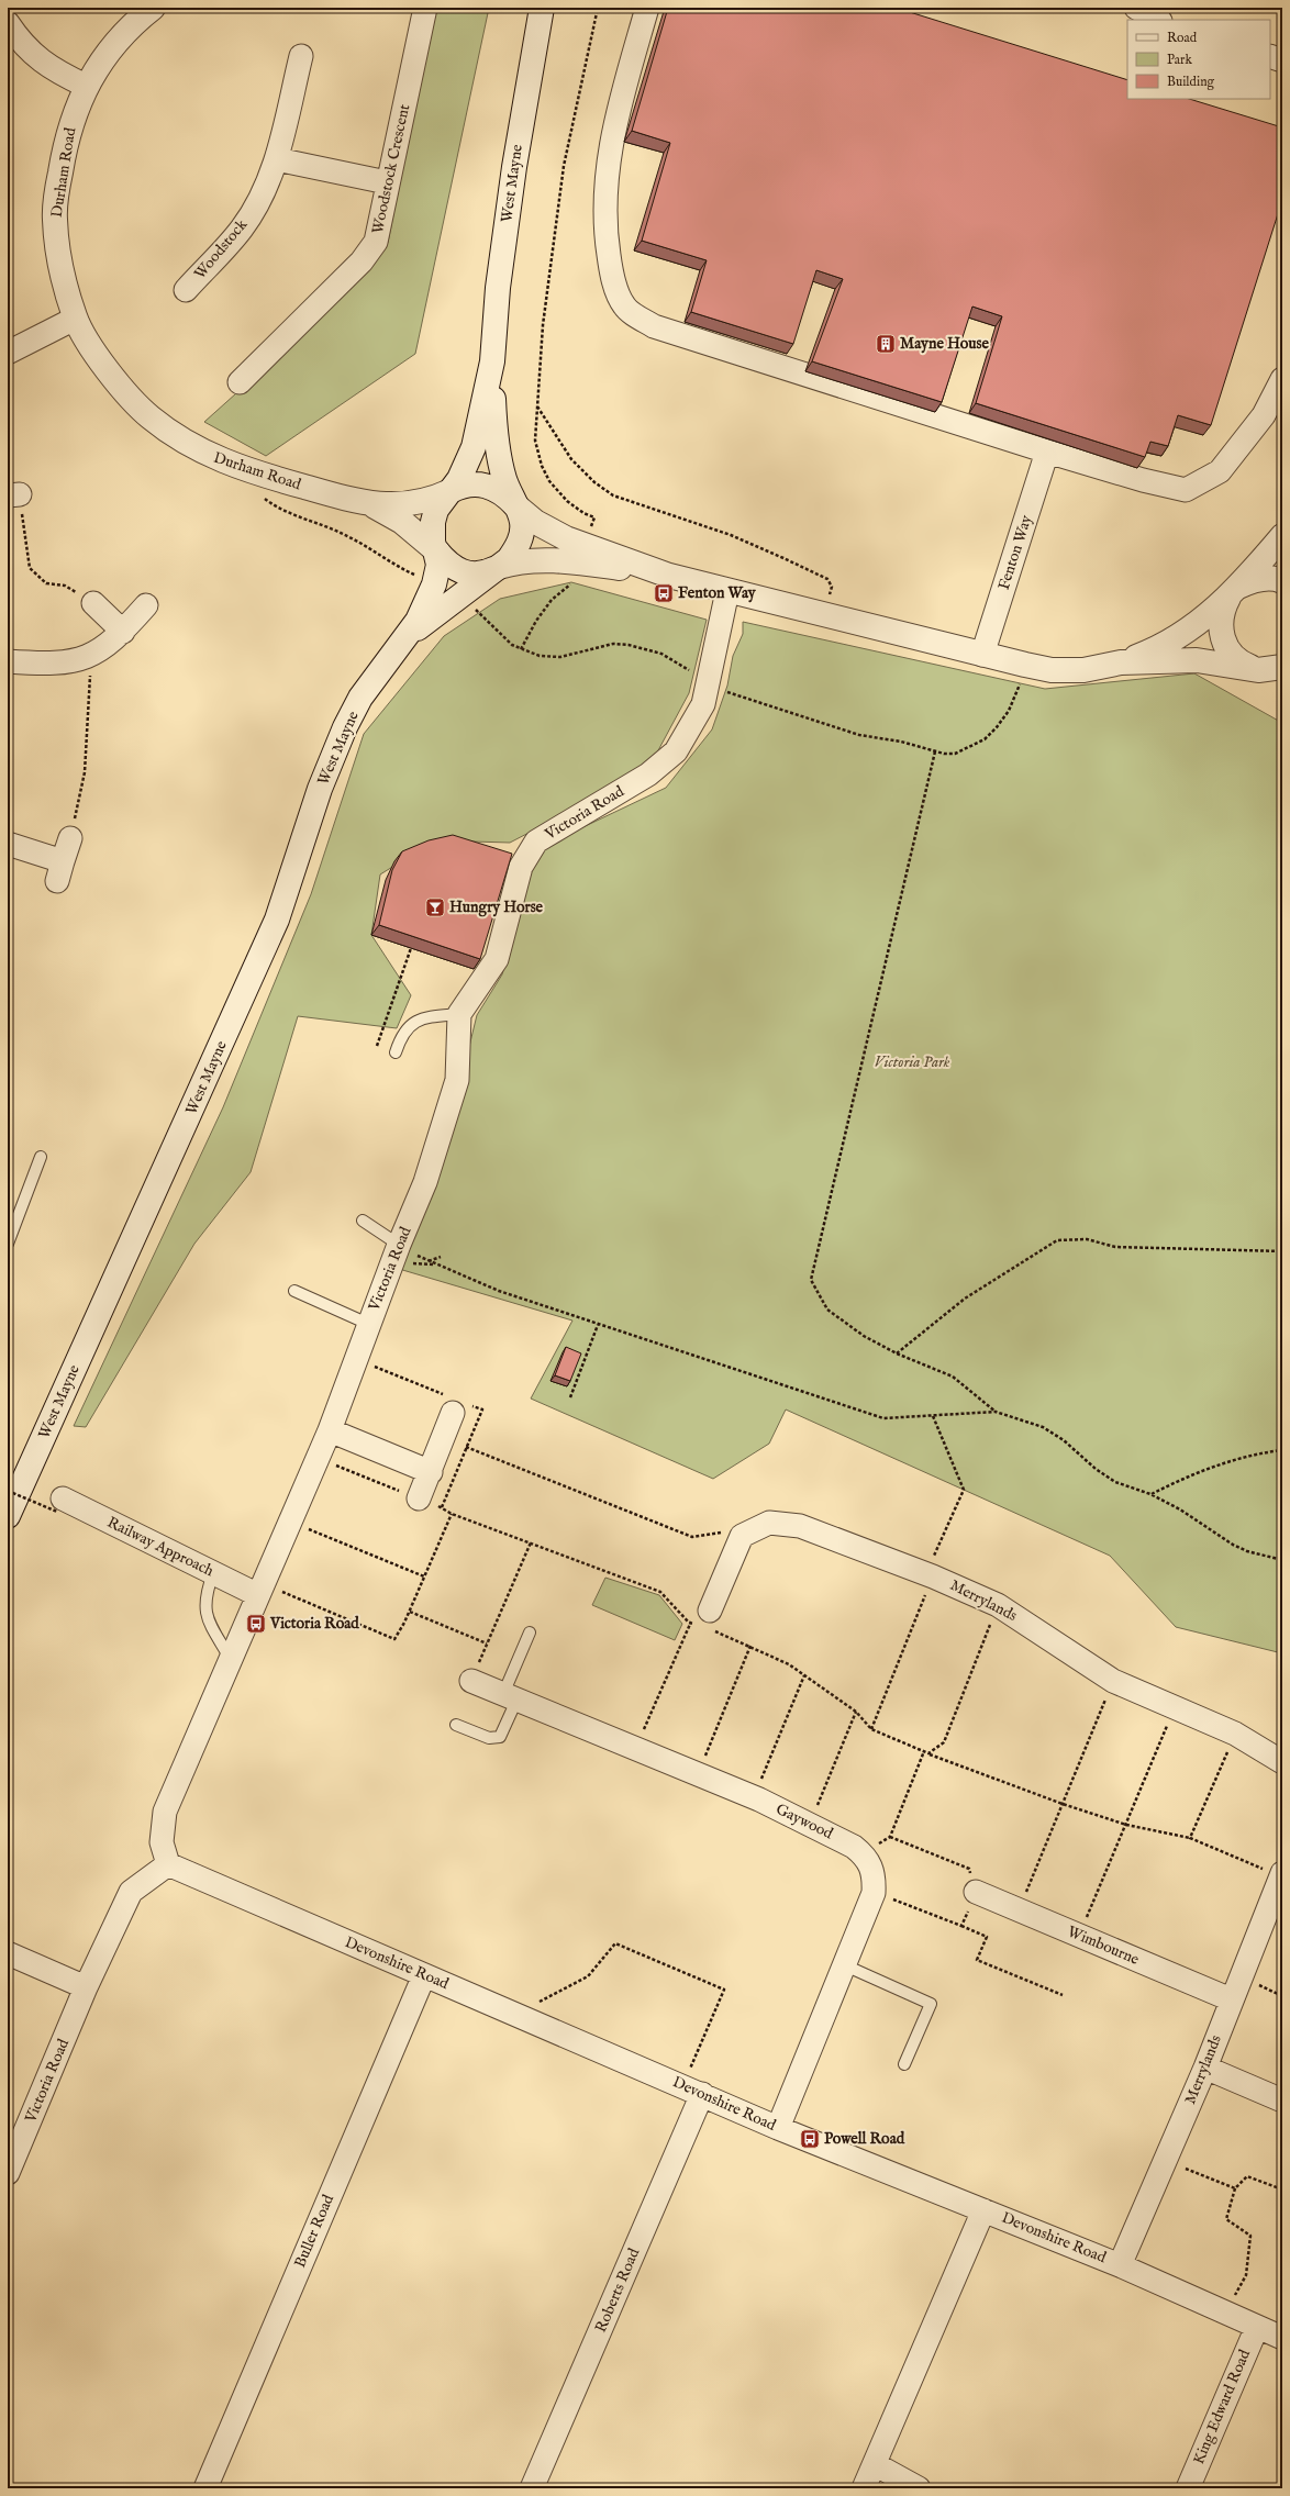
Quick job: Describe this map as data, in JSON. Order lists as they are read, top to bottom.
{
  "streets": {
    "street": [
      "Woodstock Crescent",
      "Durham Road",
      "West Mayne",
      "Woodstock",
      "Fenton Way",
      "Victoria Road",
      "Railway Approach",
      "Merrylands",
      "Gaywood",
      "Wimbourne",
      "Devonshire Road",
      "Buller Road",
      "Roberts Road",
      "King Edward Road"
    ]
  },
  "crossings": [
    ["Durham Road", "West Mayne"],
    ["Victoria Road", "Railway Approach"],
    ["Victoria Road", "Devonshire Road"],
    ["Merrylands", "Wimbourne"],
    ["Merrylands", "Devonshire Road"],
    ["Gaywood", "Devonshire Road"],
    ["Devonshire Road", "Buller Road"],
    ["Devonshire Road", "Roberts Road"],
    ["Devonshire Road", "King Edward Road"]
  ],
  "parks": ["Victoria Park"],
  "places": {
    "building": ["Mayne House"],
    "bus stop": ["Fenton Way", "Victoria Road", "Powell Road"],
    "bar": ["Hungry Horse"]
  },
  "legend": ["Road", "Park", "Building"]
}
